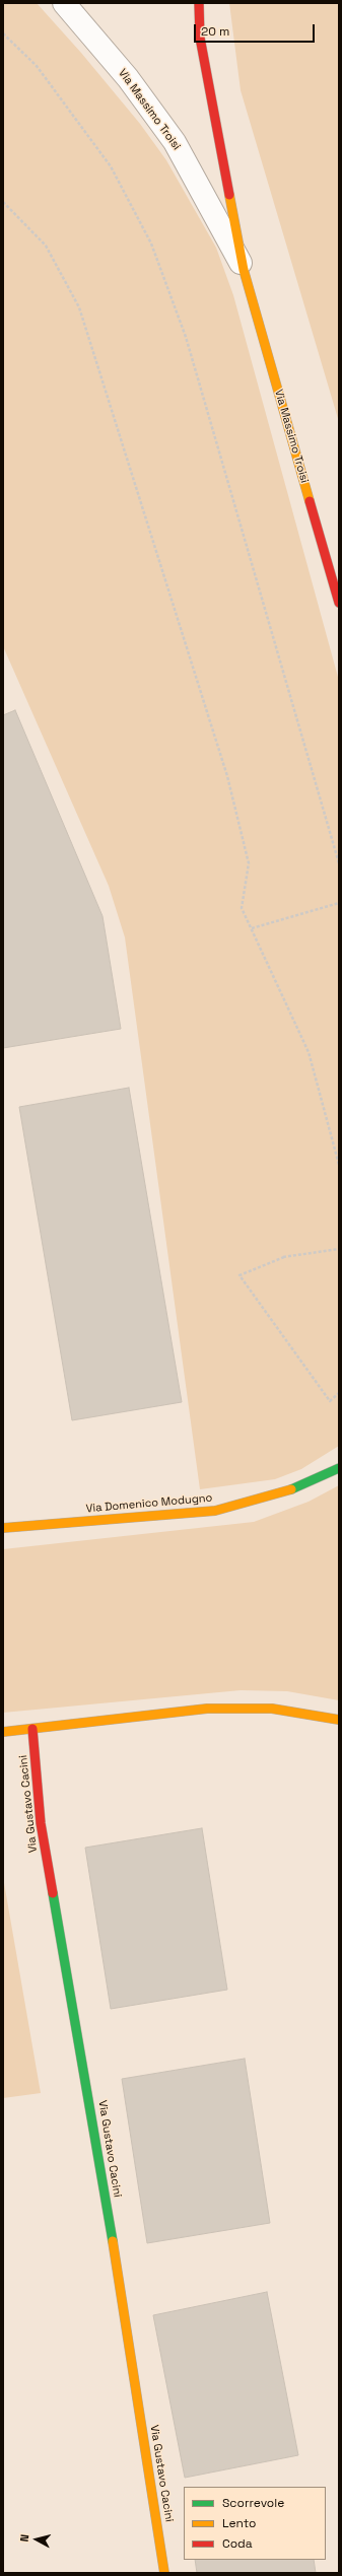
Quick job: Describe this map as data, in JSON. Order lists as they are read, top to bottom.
{
  "streets": {
    "street": ["Via Massimo Troisi", "Via Domenico Modugno", "Via Gustavo Cacini"]
  },
  "legend": ["Scorrevole", "Lento", "Coda"],
  "scale_bar": "20 m",
  "north": "left"
}
